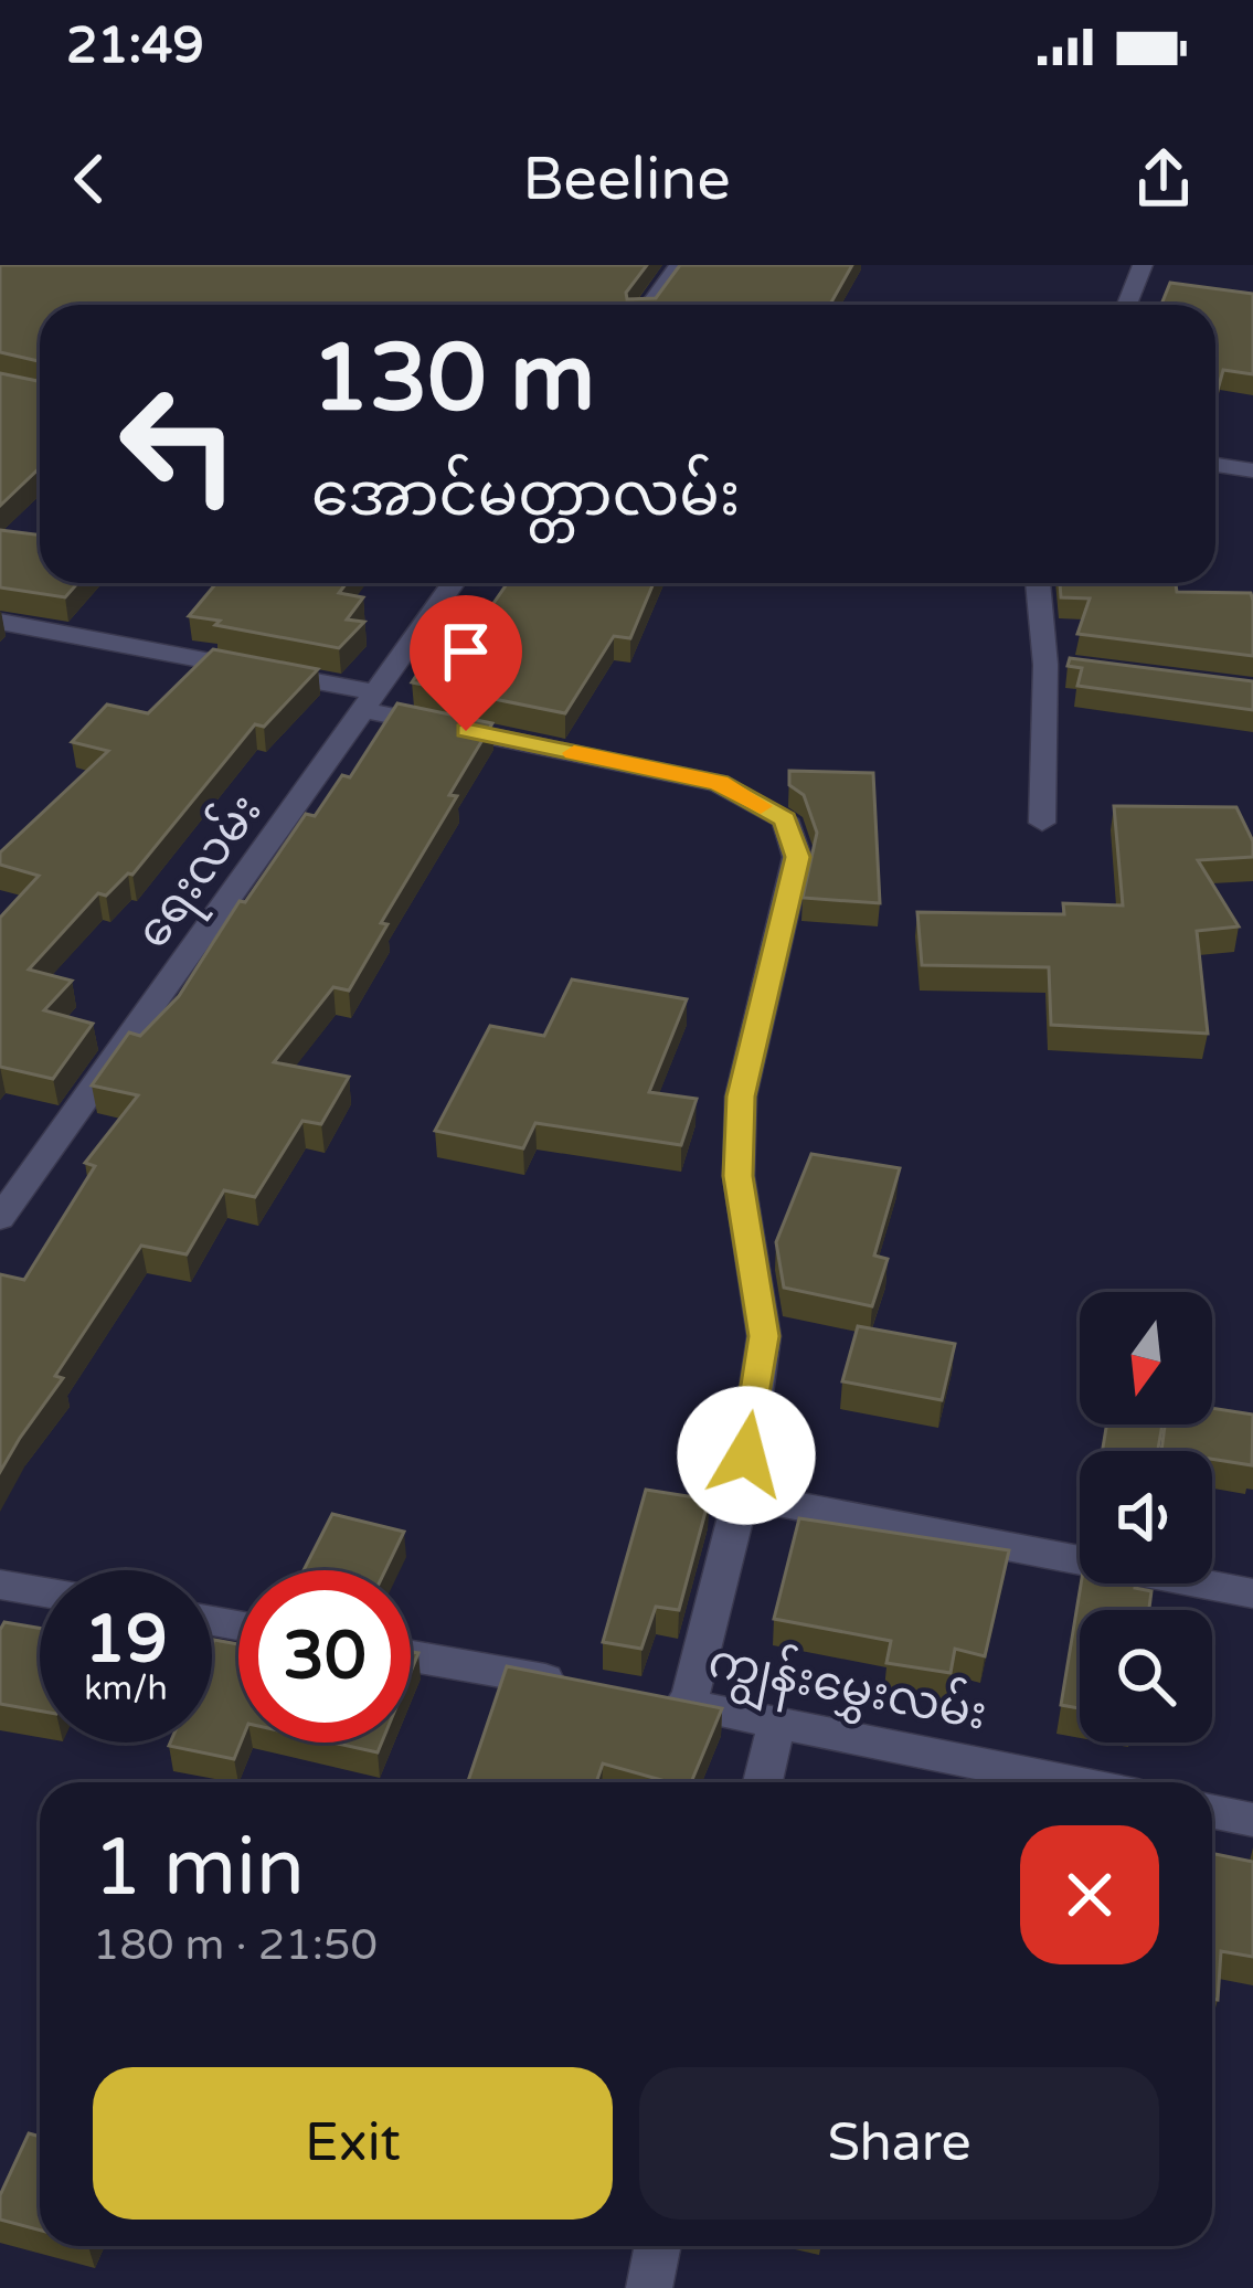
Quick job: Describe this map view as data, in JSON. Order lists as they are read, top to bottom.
{
  "streets": {
    "street": ["ရေးလမ်း", "ကျွန်းမွှေးလမ်း"]
  },
  "north": "bottom",
  "page": {
    "status": "21:49",
    "header": "Beeline",
    "turn": ["130 m", "အောင်မတ္တာလမ်း"],
    "speed": "19 km/h",
    "limit": "30",
    "heading": ["1 min", "180 m · 21:50"],
    "buttons": ["Exit", "Share"]
  }
}
